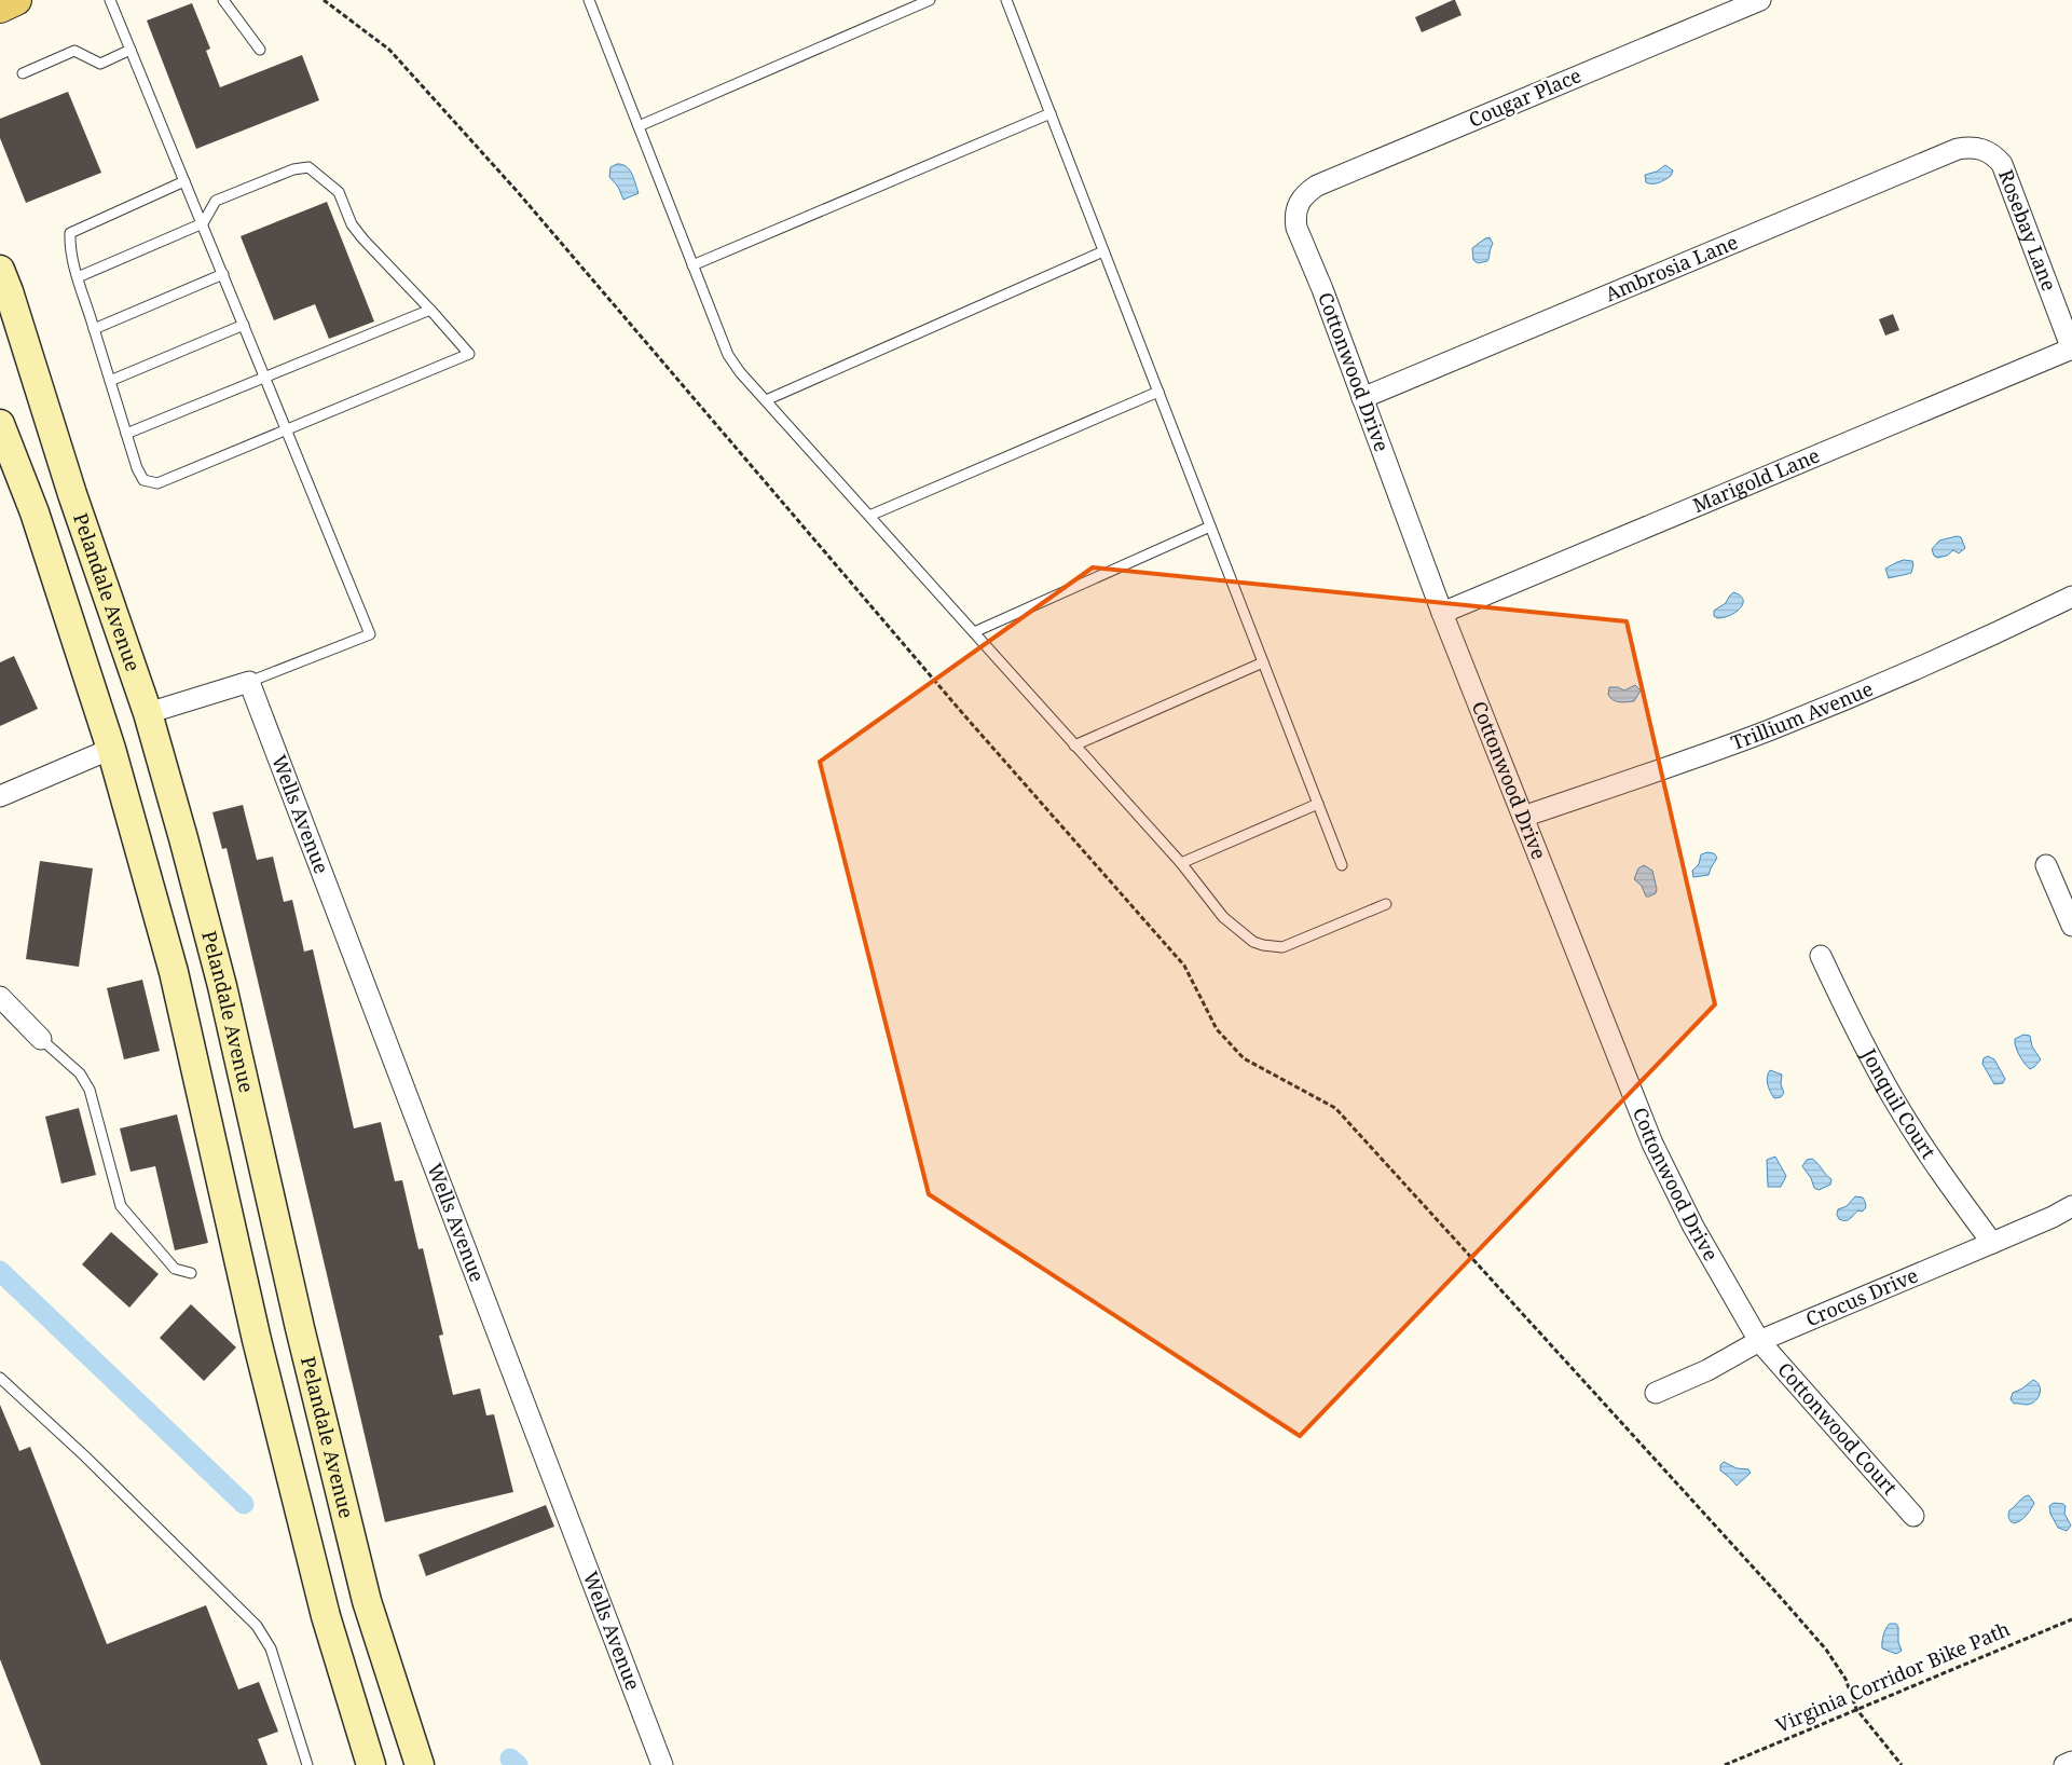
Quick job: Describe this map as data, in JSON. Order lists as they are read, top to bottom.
{
  "streets": {
    "main road": ["Pelandale Avenue"],
    "street": [
      "Cougar Place",
      "Rosebay Lane",
      "Ambrosia Lane",
      "Cottonwood Drive",
      "Marigold Lane",
      "Trillium Avenue",
      "Wells Avenue",
      "Jonquil Court",
      "Crocus Drive",
      "Cottonwood Court"
    ],
    "path": ["Virginia Corridor Bike Path"]
  },
  "crossings": [
    ["Cougar Place", "Cottonwood Drive"],
    ["Rosebay Lane", "Ambrosia Lane"],
    ["Rosebay Lane", "Marigold Lane"],
    ["Ambrosia Lane", "Cottonwood Drive"],
    ["Cottonwood Drive", "Marigold Lane"],
    ["Cottonwood Drive", "Trillium Avenue"],
    ["Cottonwood Drive", "Crocus Drive"],
    ["Cottonwood Drive", "Cottonwood Court"],
    ["Jonquil Court", "Crocus Drive"],
    ["Crocus Drive", "Cottonwood Court"]
  ]
}
